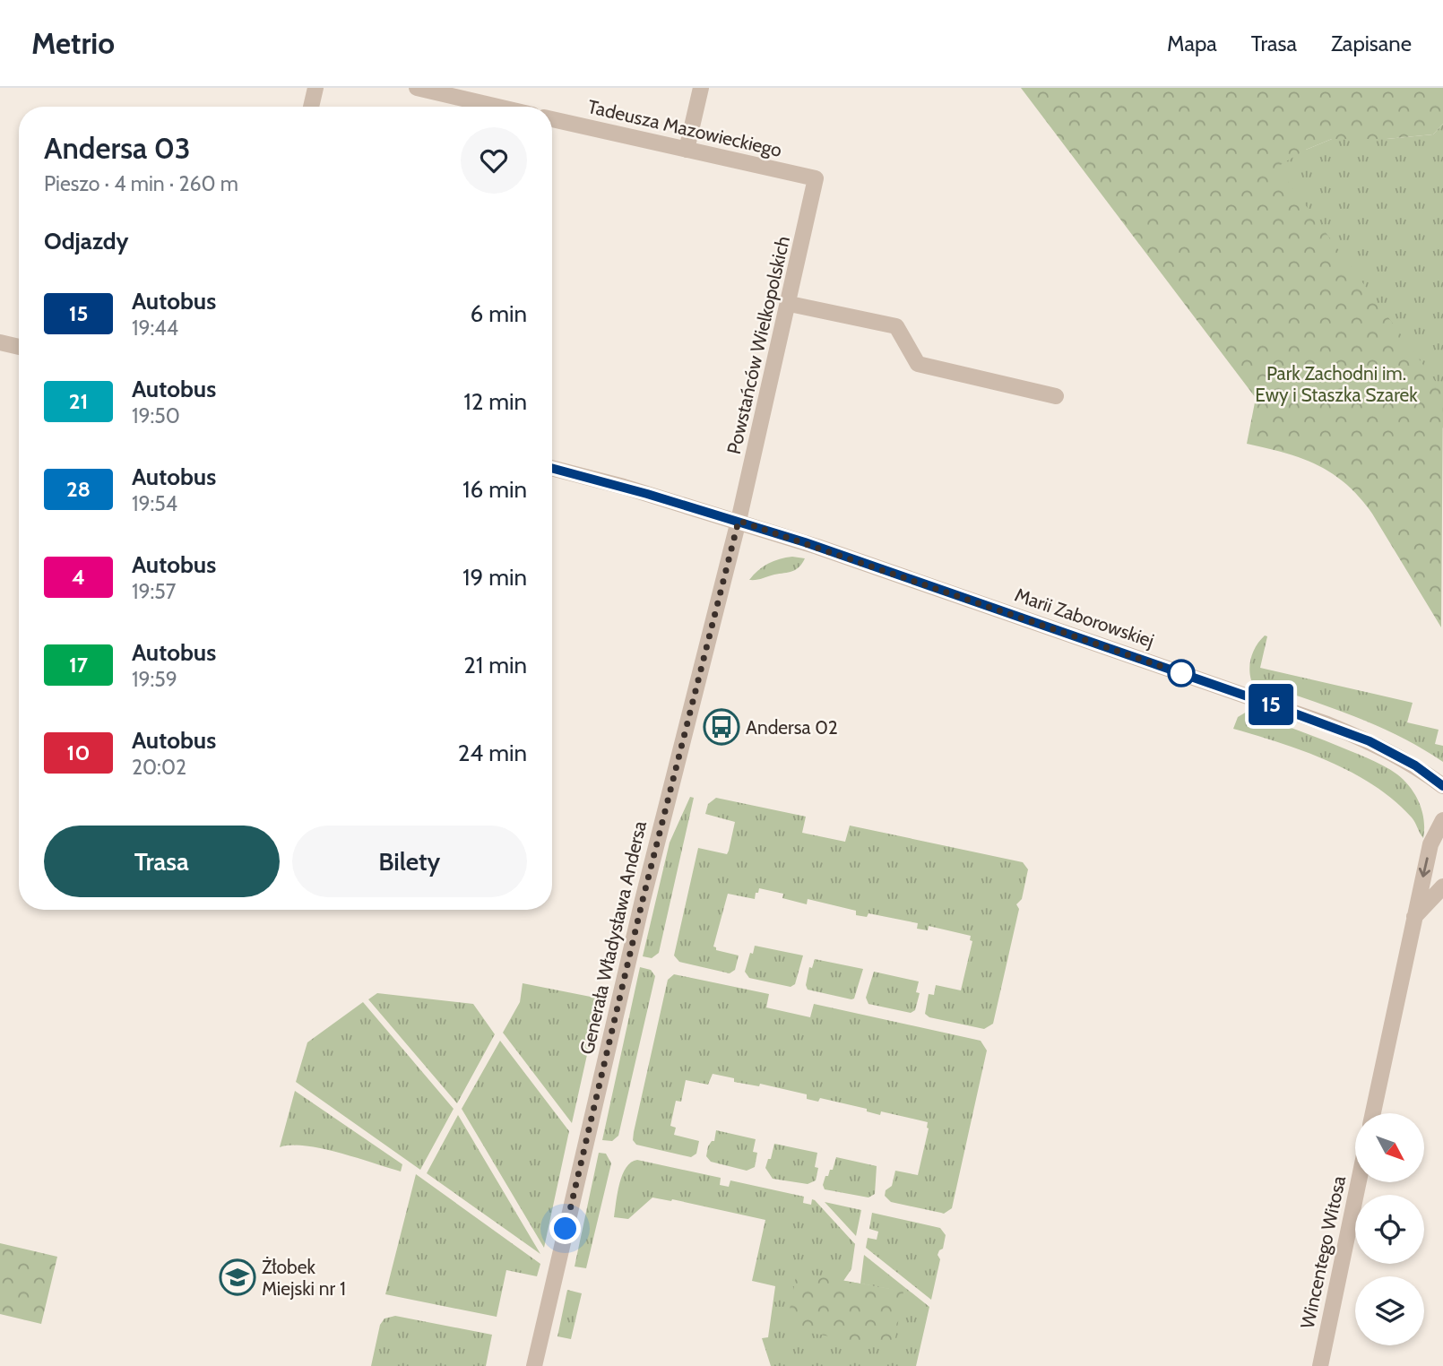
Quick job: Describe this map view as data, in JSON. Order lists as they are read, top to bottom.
{
  "streets": {
    "street": [
      "Tadeusza Mazowieckiego",
      "Powstańców Wielkopolskich",
      "Marii Zaborowskiej",
      "Generała Władysława Andersa",
      "Wincentego Witosa"
    ]
  },
  "crossings": [
    ["Tadeusza Mazowieckiego", "Powstańców Wielkopolskich"],
    ["Powstańców Wielkopolskich", "Marii Zaborowskiej"],
    ["Powstańców Wielkopolskich", "Generała Władysława Andersa"],
    ["Marii Zaborowskiej", "Generała Władysława Andersa"]
  ],
  "parks": ["Park Zachodni im. Ewy i Staszka Szarek"],
  "places": {
    "bus stop": ["Andersa 02"],
    "school or university": ["Żłobek Miejski nr 1"]
  },
  "lines": ["bus line 15"],
  "north": "bottom right",
  "page": {
    "header": "Metrio",
    "nav": ["Mapa", "Trasa", "Zapisane"],
    "on_map": "15",
    "heading": [
      ["Andersa 03", "Pieszo · 4 min · 260 m"],
      "Odjazdy"
    ],
    "list": [
      {
        "mark": "15",
        "name": "Autobus",
        "note": "19:44",
        "value": "6 min"
      },
      {
        "mark": "21",
        "name": "Autobus",
        "note": "19:50",
        "value": "12 min"
      },
      {
        "mark": "28",
        "name": "Autobus",
        "note": "19:54",
        "value": "16 min"
      },
      {
        "mark": "4",
        "name": "Autobus",
        "note": "19:57",
        "value": "19 min"
      },
      {
        "mark": "17",
        "name": "Autobus",
        "note": "19:59",
        "value": "21 min"
      },
      {
        "mark": "10",
        "name": "Autobus",
        "note": "20:02",
        "value": "24 min"
      }
    ],
    "buttons": ["Trasa", "Bilety"]
  }
}
